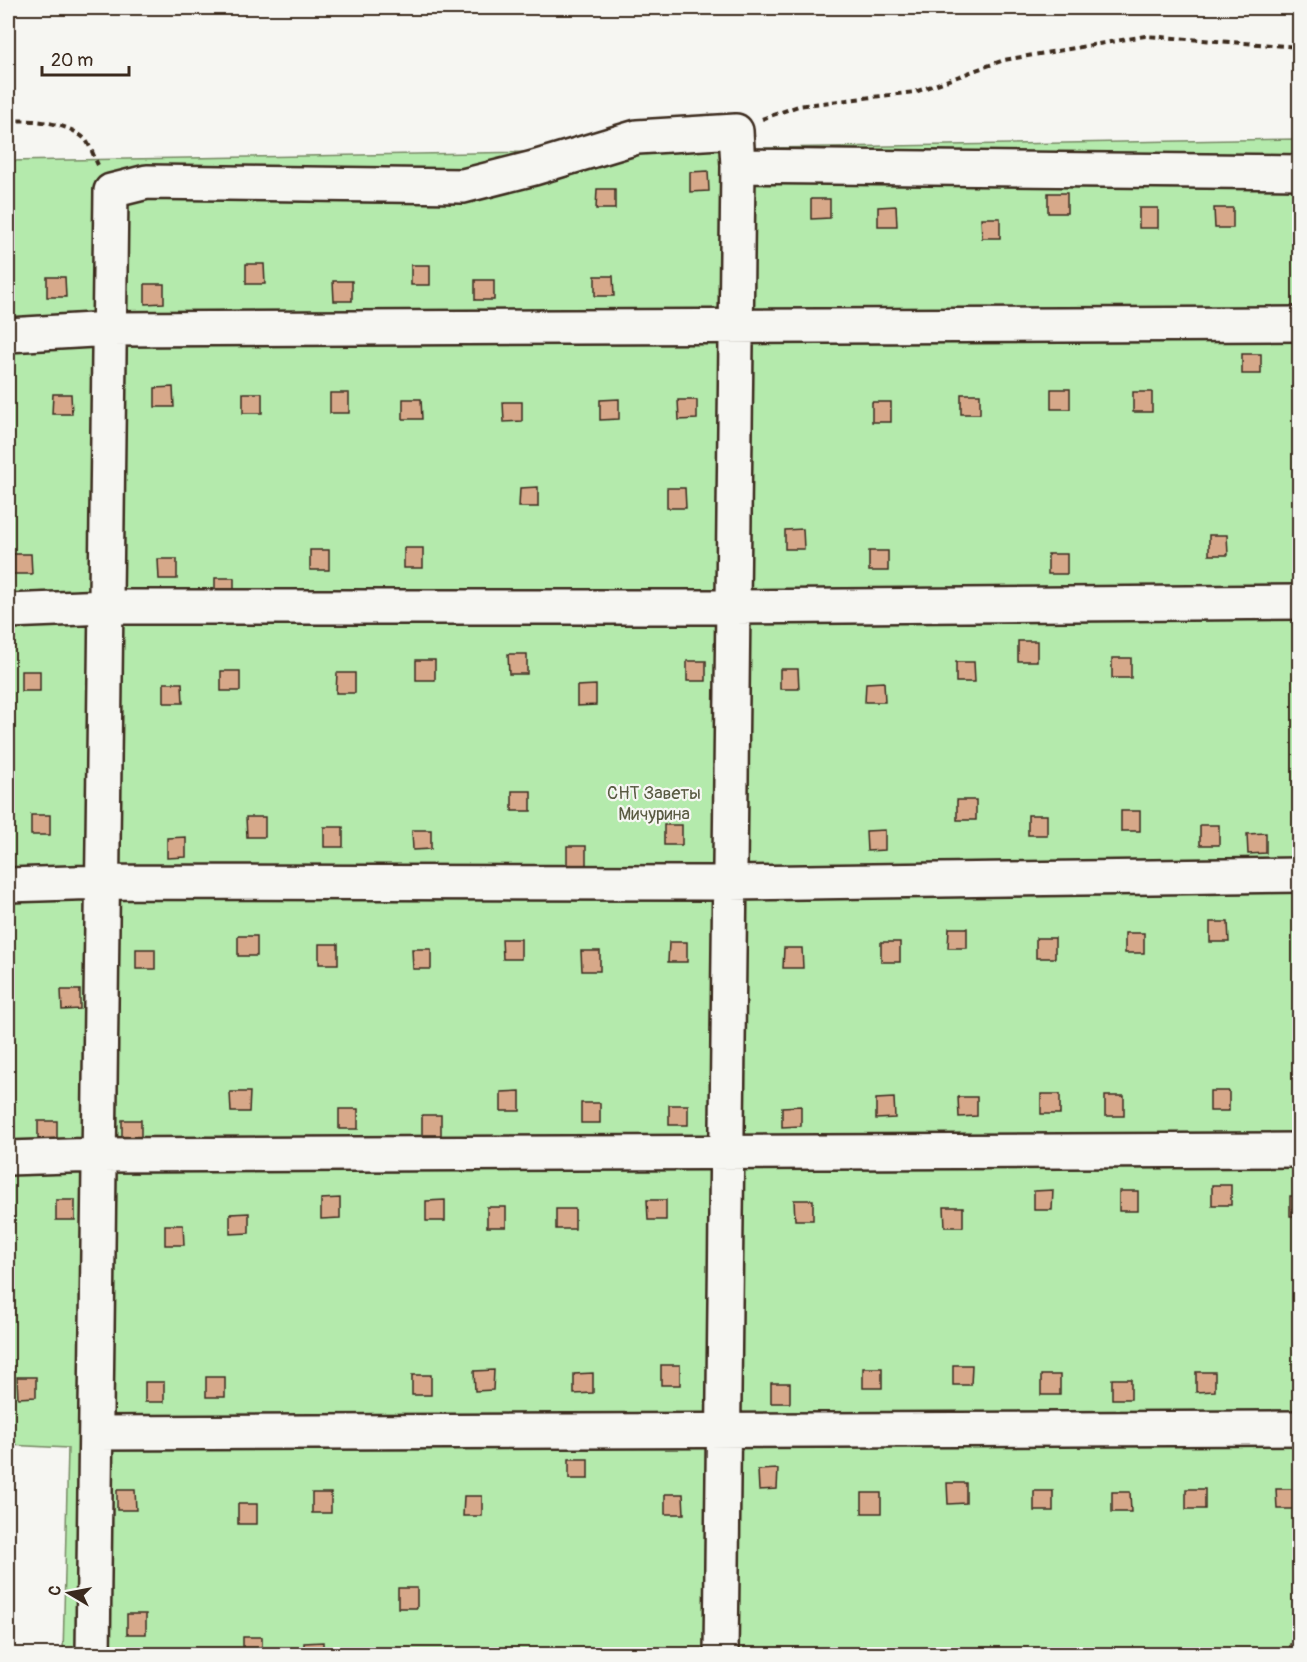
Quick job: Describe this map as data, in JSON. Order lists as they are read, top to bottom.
{
  "parks": ["СНТ Заветы Мичурина"],
  "scale_bar": "20 m",
  "north": "left"
}
